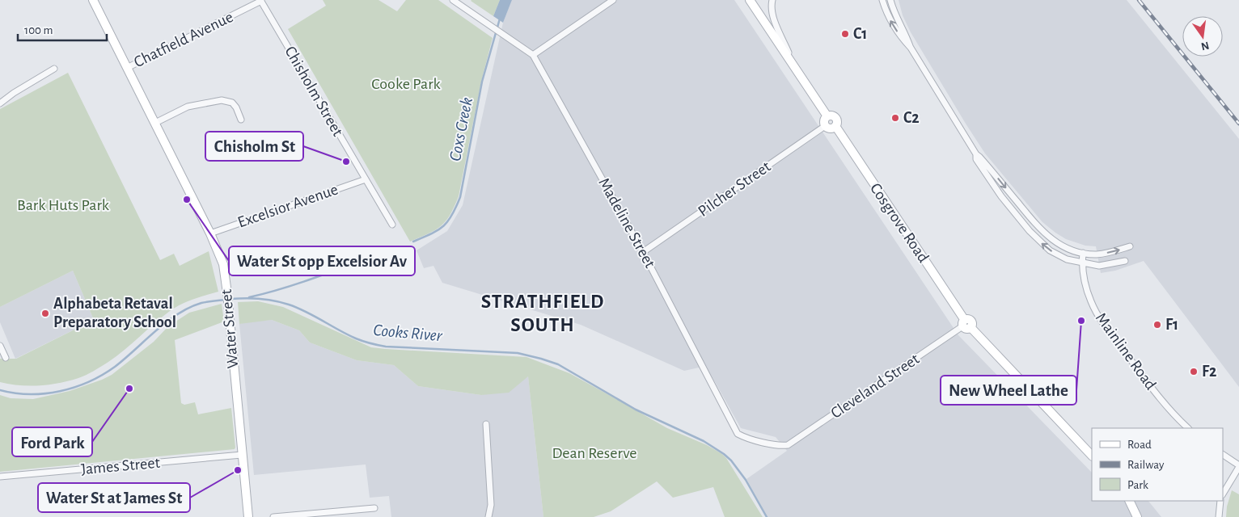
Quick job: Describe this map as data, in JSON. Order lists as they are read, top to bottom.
{
  "streets": {
    "main road": ["Cosgrove Road", "Water Street"],
    "street": [
      "Chatfield Avenue",
      "Chisholm Street",
      "Pilcher Street",
      "Excelsior Avenue",
      "Madeline Street",
      "Mainline Road",
      "Cleveland Street",
      "James Street"
    ]
  },
  "crossings": [
    ["Chatfield Avenue", "Chisholm Street"],
    ["Chatfield Avenue", "Water Street"],
    ["Chisholm Street", "Excelsior Avenue"],
    ["Pilcher Street", "Madeline Street"],
    ["Pilcher Street", "Cosgrove Road"],
    ["Excelsior Avenue", "Water Street"],
    ["Madeline Street", "Cleveland Street"],
    ["Cosgrove Road", "Cleveland Street"],
    ["Water Street", "James Street"]
  ],
  "districts": ["STRATHFIELD SOUTH"],
  "water": ["Coxs Creek", "Cooks River"],
  "parks": ["Cooke Park", "Bark Huts Park", "Dean Reserve"],
  "places": [
    "C1",
    "C2",
    "Chisholm St",
    "Water St opp Excelsior Av",
    "Alphabeta Retaval Preparatory School",
    "New Wheel Lathe",
    "F1",
    "F2",
    "Ford Park",
    "Water St at James St"
  ],
  "legend": ["Road", "Railway", "Park"],
  "scale_bar": "100 m",
  "north": "bottom"
}
